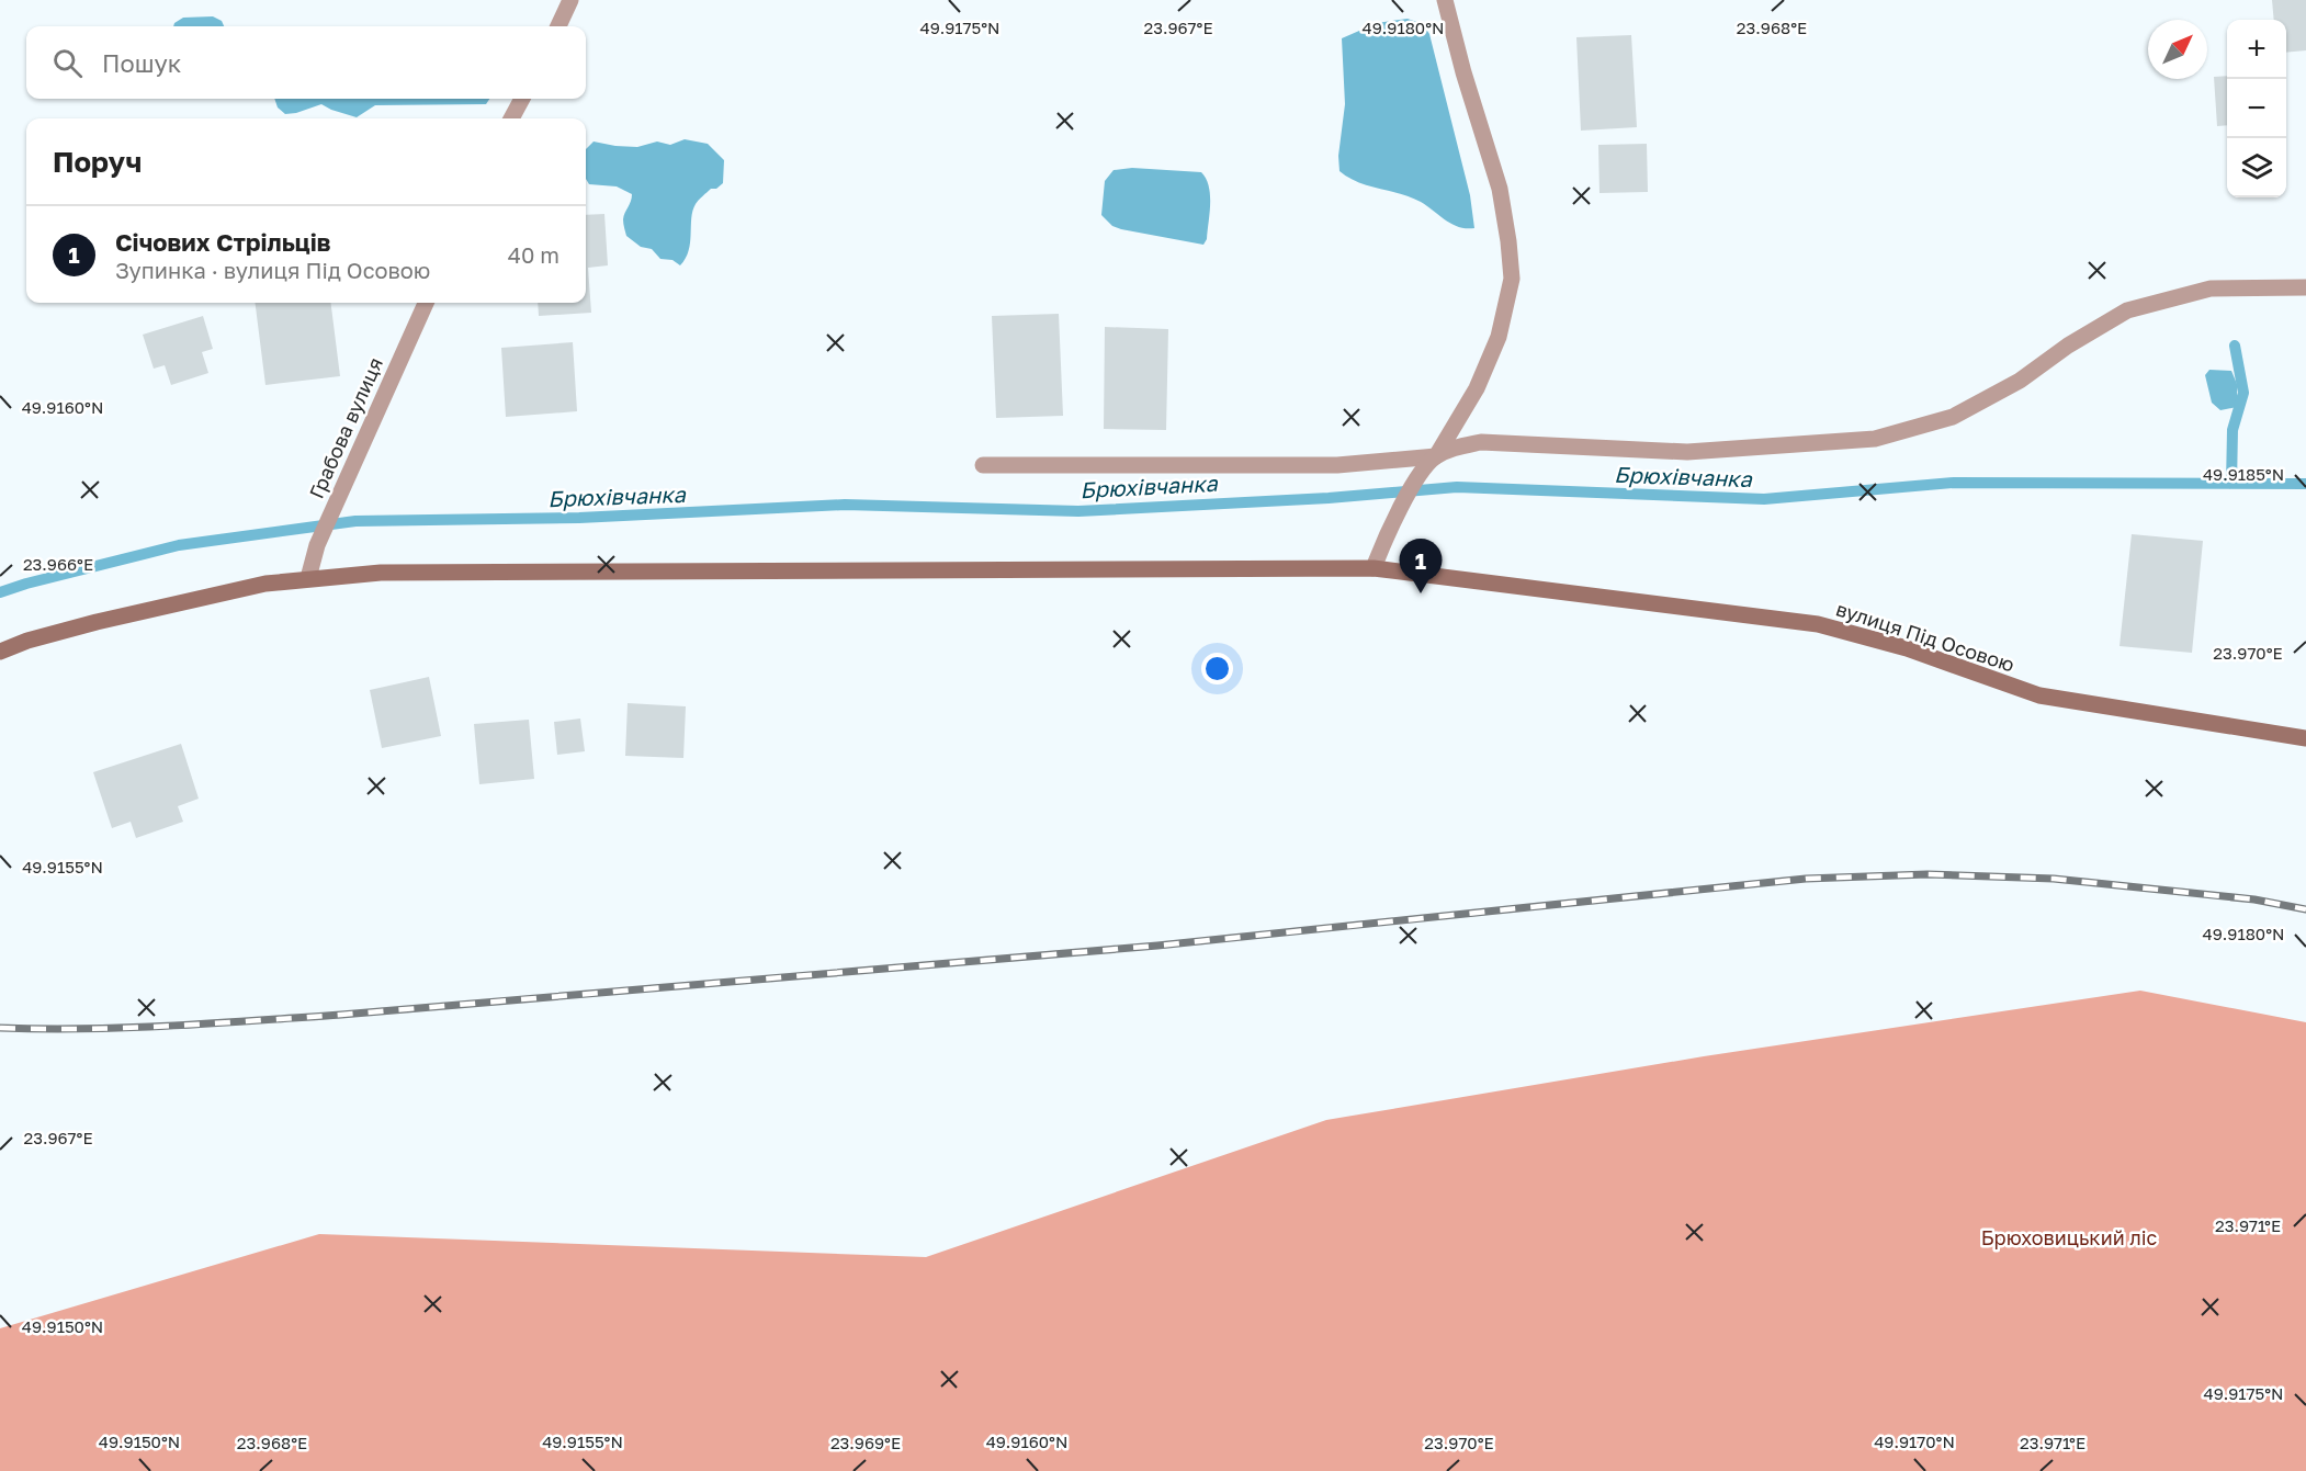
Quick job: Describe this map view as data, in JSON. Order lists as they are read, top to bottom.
{
  "streets": {
    "street": ["Грабова вулиця", "вулиця Під Осовою"]
  },
  "crossings": [
    ["Грабова вулиця", "вулиця Під Осовою"]
  ],
  "water": ["Брюхівчанка"],
  "parks": ["Брюховицький ліс"],
  "north": "top right",
  "page": {
    "map_buttons": ["+", "−"],
    "search": "Пошук",
    "heading": "Поруч",
    "list": [
      {
        "mark": "1",
        "name": "Січових Стрільців",
        "note": "Зупинка · вулиця Під Осовою",
        "value": "40 m"
      }
    ],
    "pins": "1"
  },
  "coordinates": [
    "23.967°E",
    "23.968°E",
    "49.9175°N",
    "49.9180°N",
    "49.9160°N",
    "49.9185°N",
    "23.966°E",
    "23.970°E",
    "49.9155°N",
    "23.971°E",
    "49.9150°N",
    "49.9170°N",
    "23.969°E"
  ]
}
